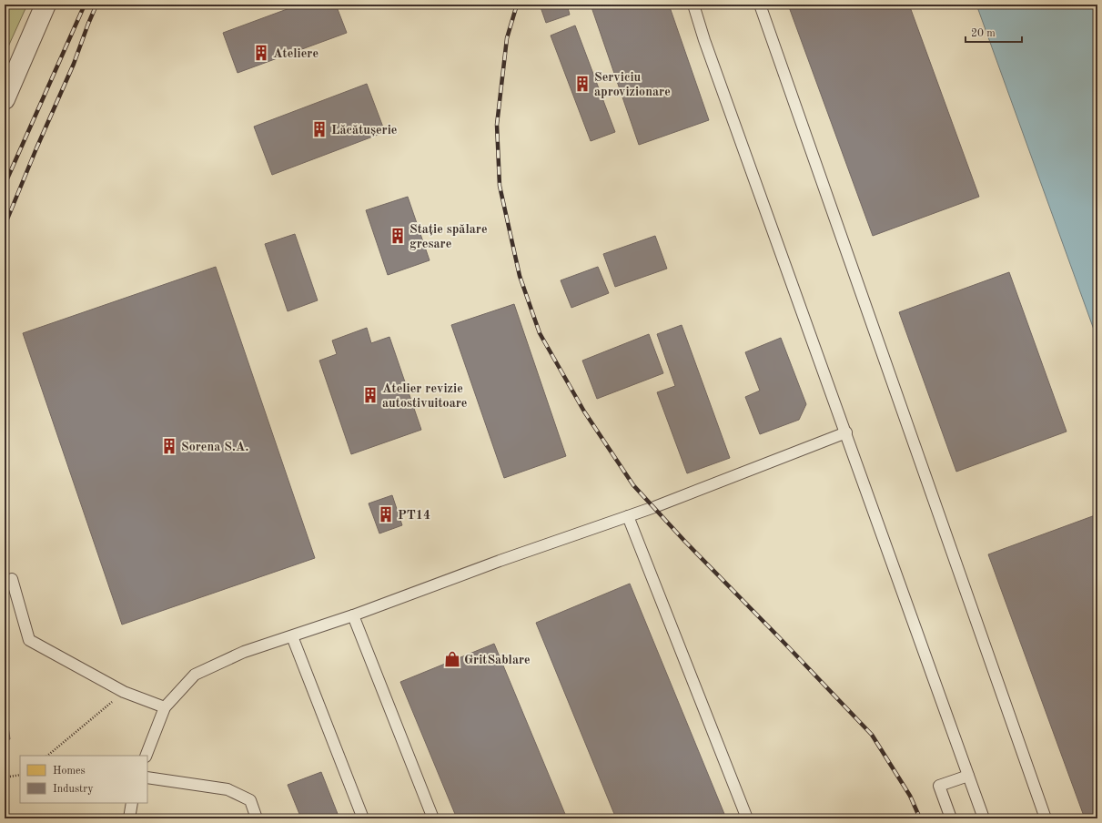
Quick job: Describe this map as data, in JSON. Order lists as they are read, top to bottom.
{
  "places": {
    "building": [
      "Ateliere",
      "Serviciu aprovizionare",
      "Lăcătușerie",
      "Stație spălare gresare",
      "Atelier revizie autostivuitoare",
      "Sorena S.A.",
      "PT14"
    ],
    "shop": ["GritSablare"]
  },
  "legend": ["Homes", "Industry"],
  "scale_bar": "20 m"
}
